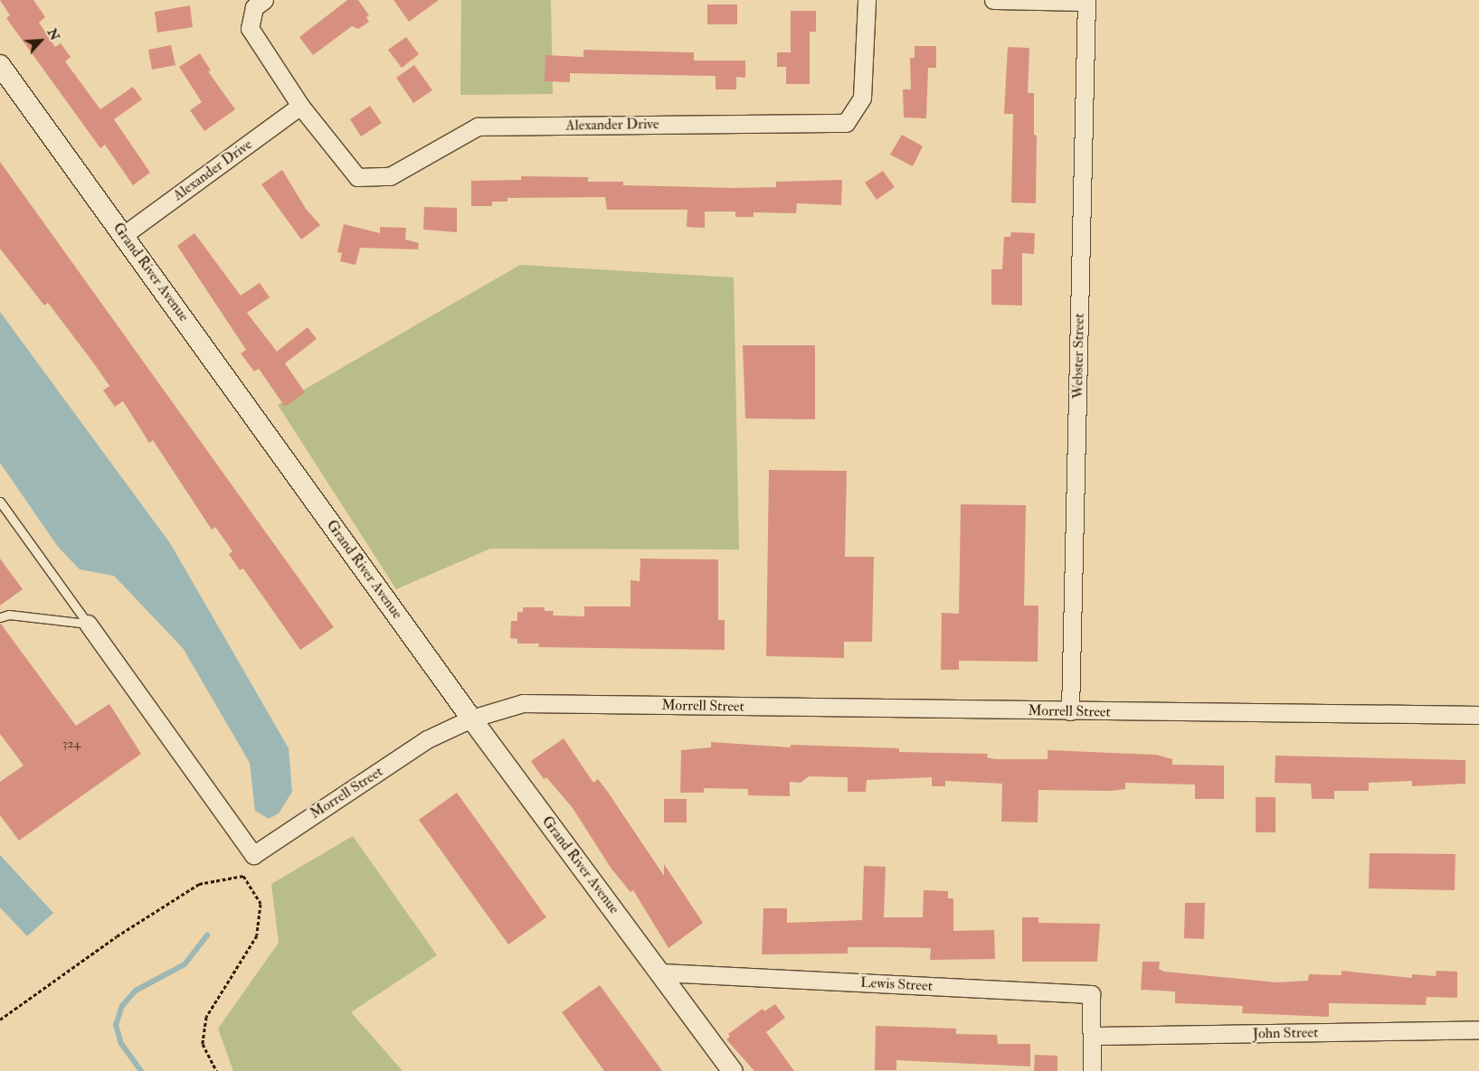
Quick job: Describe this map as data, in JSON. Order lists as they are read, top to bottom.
{
  "streets": {
    "street": [
      "Alexander Drive",
      "Grand River Avenue",
      "Webster Street",
      "Morrell Street",
      "Lewis Street",
      "John Street"
    ]
  },
  "crossings": [
    ["Alexander Drive", "Grand River Avenue"],
    ["Grand River Avenue", "Morrell Street"],
    ["Grand River Avenue", "Lewis Street"],
    ["Webster Street", "Morrell Street"],
    ["Lewis Street", "John Street"]
  ],
  "house_numbers": ["324"],
  "north": "top right"
}
